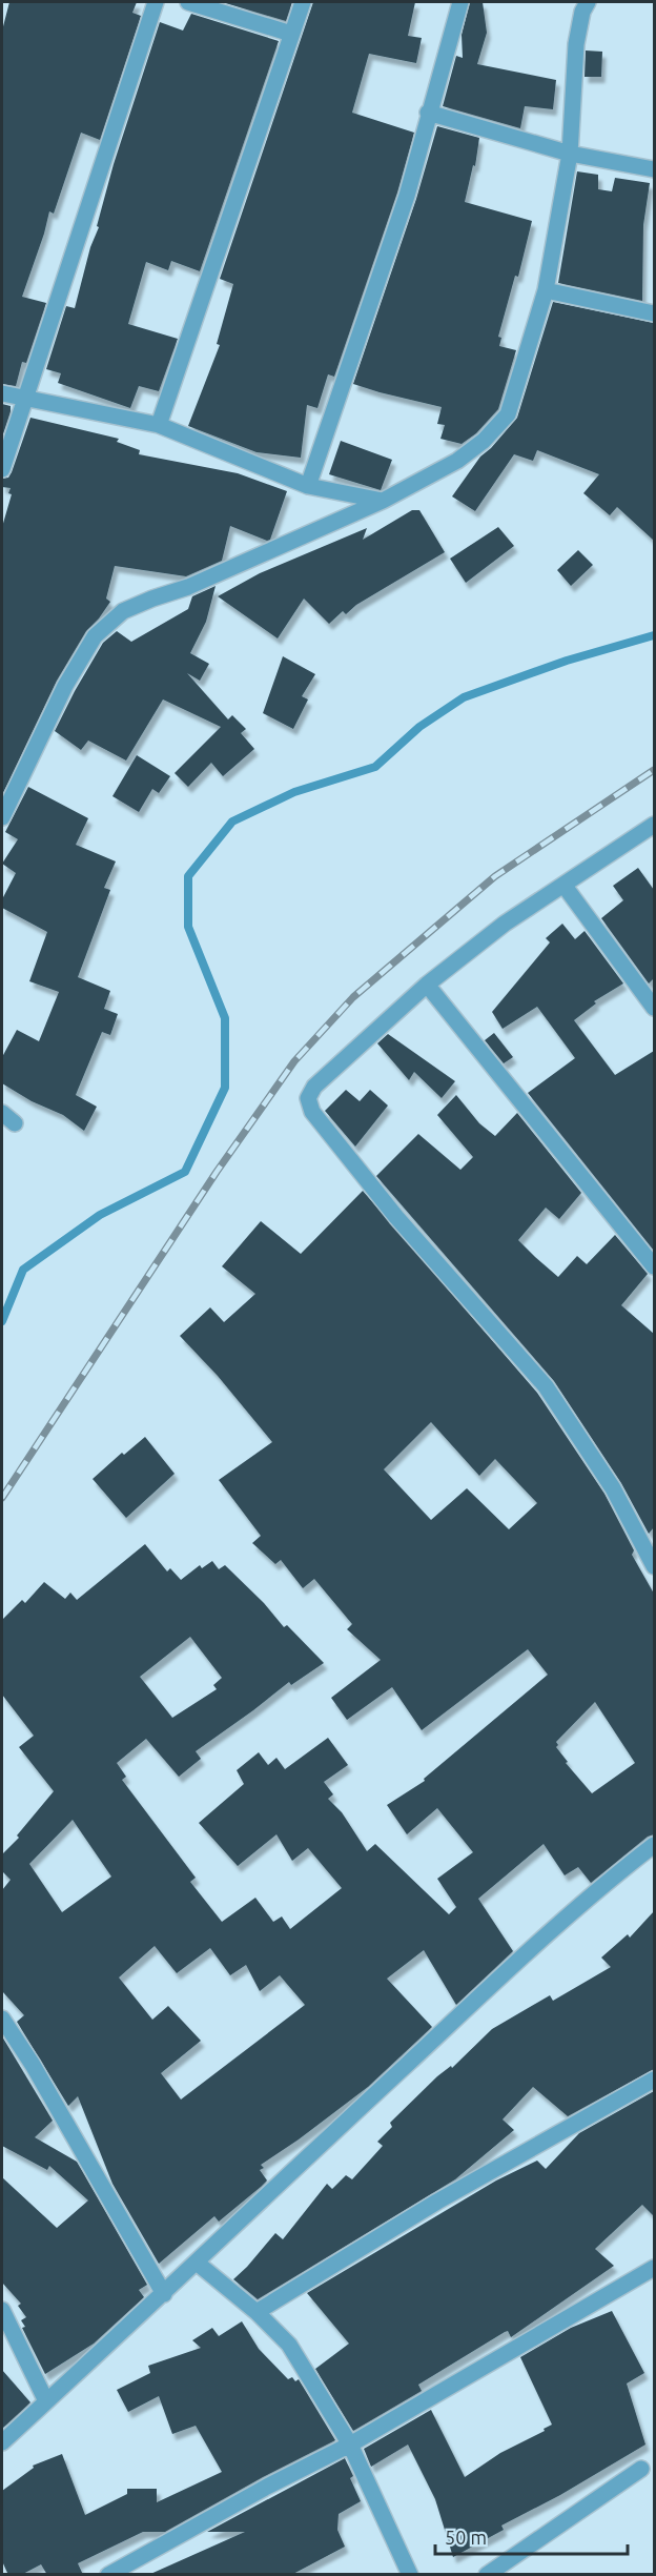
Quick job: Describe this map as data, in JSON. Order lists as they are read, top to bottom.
{
  "scale_bar": "50 m"
}
